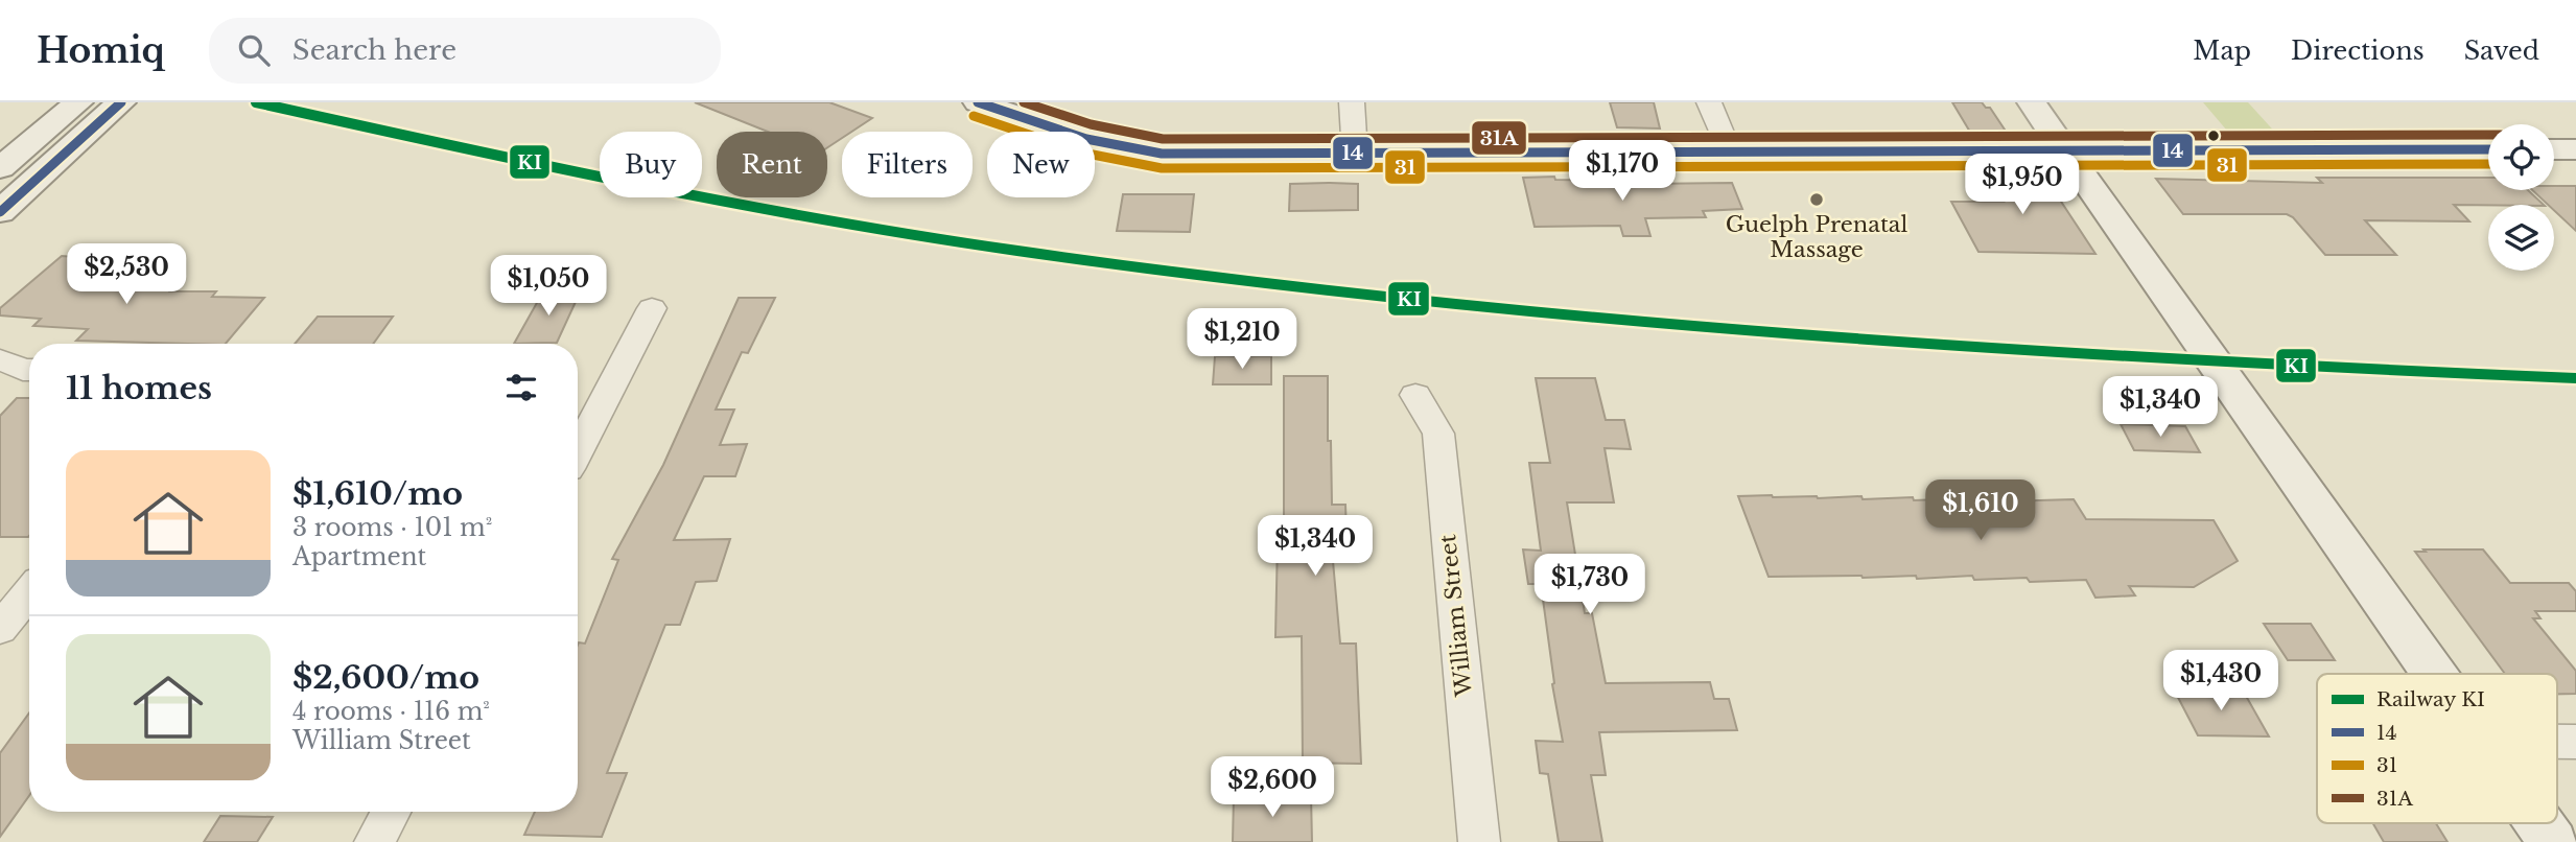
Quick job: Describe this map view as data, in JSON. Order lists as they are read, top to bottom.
{
  "streets": {
    "street": ["William Street"]
  },
  "places": ["Guelph Prenatal Massage"],
  "lines": [
    "rail line KI",
    "transit line 14",
    "transit line 31A",
    "transit line 31"
  ],
  "legend": [
    "Railway KI",
    "14",
    "31",
    "31A"
  ],
  "page": {
    "header": "Homiq",
    "search": "Search here",
    "nav": ["Map", "Directions", "Saved"],
    "chip": [
      "Buy",
      "Rent",
      "Filters",
      "New"
    ],
    "price": [
      "$1,170",
      "$1,950",
      "$2,530",
      "$1,050",
      "$1,210",
      "$1,340",
      "$1,610",
      "$1,340",
      "$1,730",
      "$1,430",
      "$2,600"
    ],
    "heading": "11 homes",
    "list": [
      {
        "name": "$1,610/mo",
        "note": "3 rooms · 101 m² · Apartment"
      },
      {
        "name": "$2,600/mo",
        "note": "4 rooms · 116 m² · William Street"
      }
    ]
  }
}
